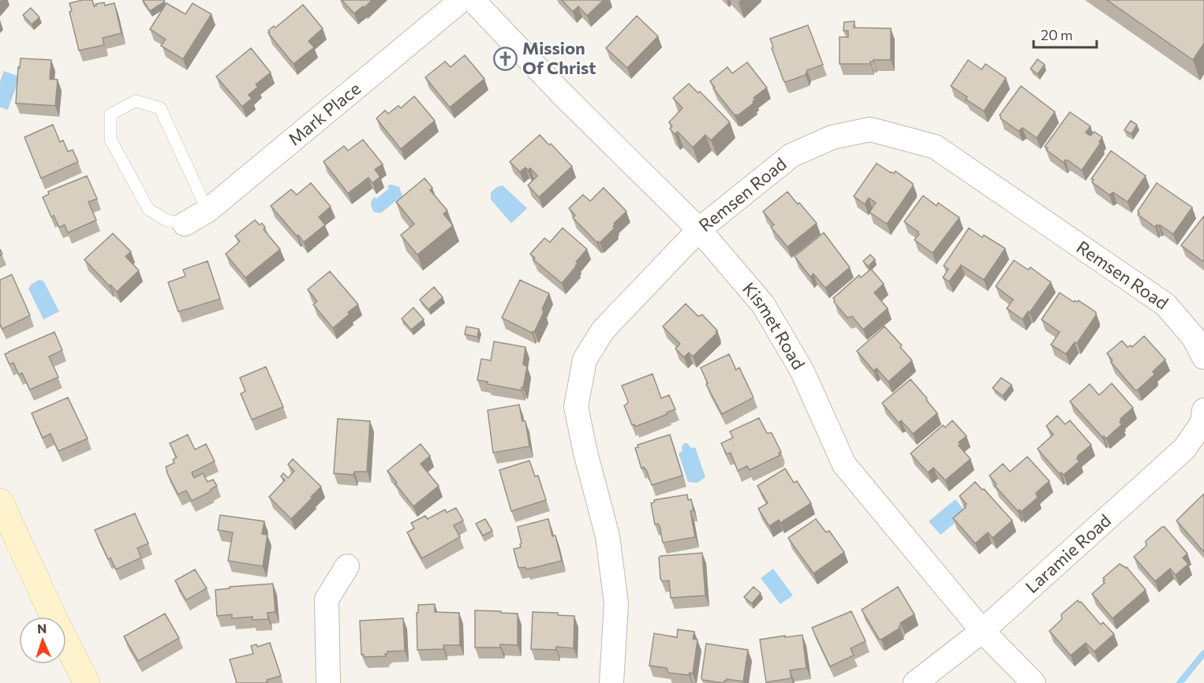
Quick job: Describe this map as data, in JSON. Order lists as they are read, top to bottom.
{
  "streets": {
    "street": [
      "Mark Place",
      "Remsen Road",
      "Kismet Road",
      "Laramie Road"
    ]
  },
  "crossings": [
    ["Remsen Road", "Kismet Road"],
    ["Kismet Road", "Laramie Road"]
  ],
  "places": {
    "church": ["Mission Of Christ"]
  },
  "scale_bar": "20 m",
  "north": "top"
}
